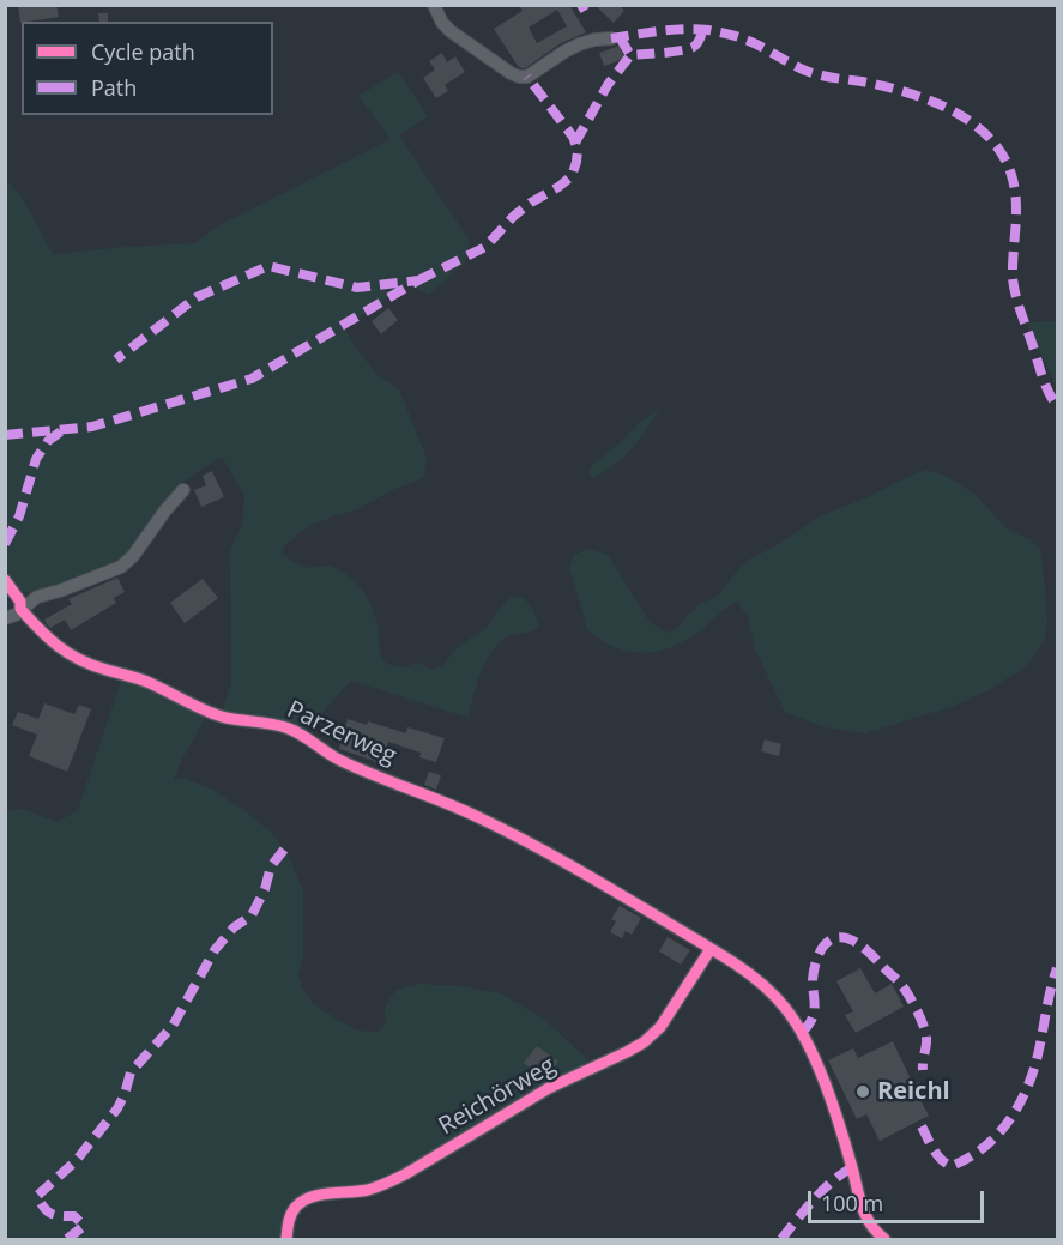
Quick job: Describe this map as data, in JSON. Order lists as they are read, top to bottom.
{
  "streets": {
    "street": ["Parzerweg", "Reichörweg"]
  },
  "crossings": [
    ["Parzerweg", "Reichörweg"]
  ],
  "places": ["Reichl"],
  "legend": ["Cycle path", "Path"],
  "scale_bar": "100 m"
}
